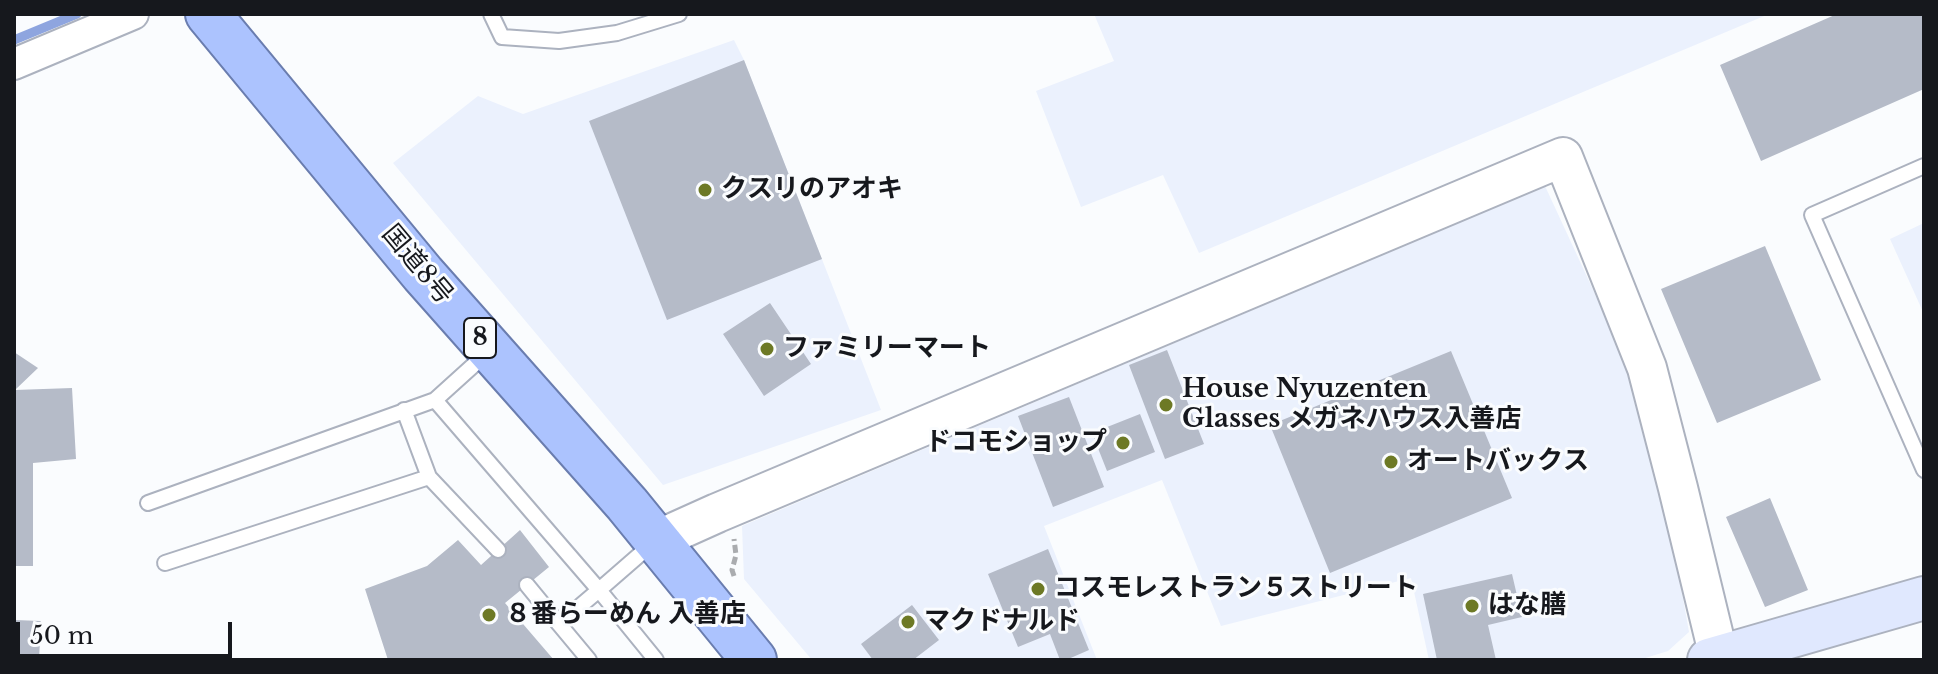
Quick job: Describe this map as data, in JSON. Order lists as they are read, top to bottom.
{
  "streets": {
    "highway": ["国道8号", "8"]
  },
  "places": [
    "クスリのアオキ",
    "ファミリーマート",
    "House Nyuzenten Glasses メガネハウス入善店",
    "ドコモショップ",
    "オートバックス",
    "コスモレストラン５ストリート",
    "はな膳",
    "８番らーめん 入善店",
    "マクドナルド"
  ],
  "scale_bar": "50 m"
}
